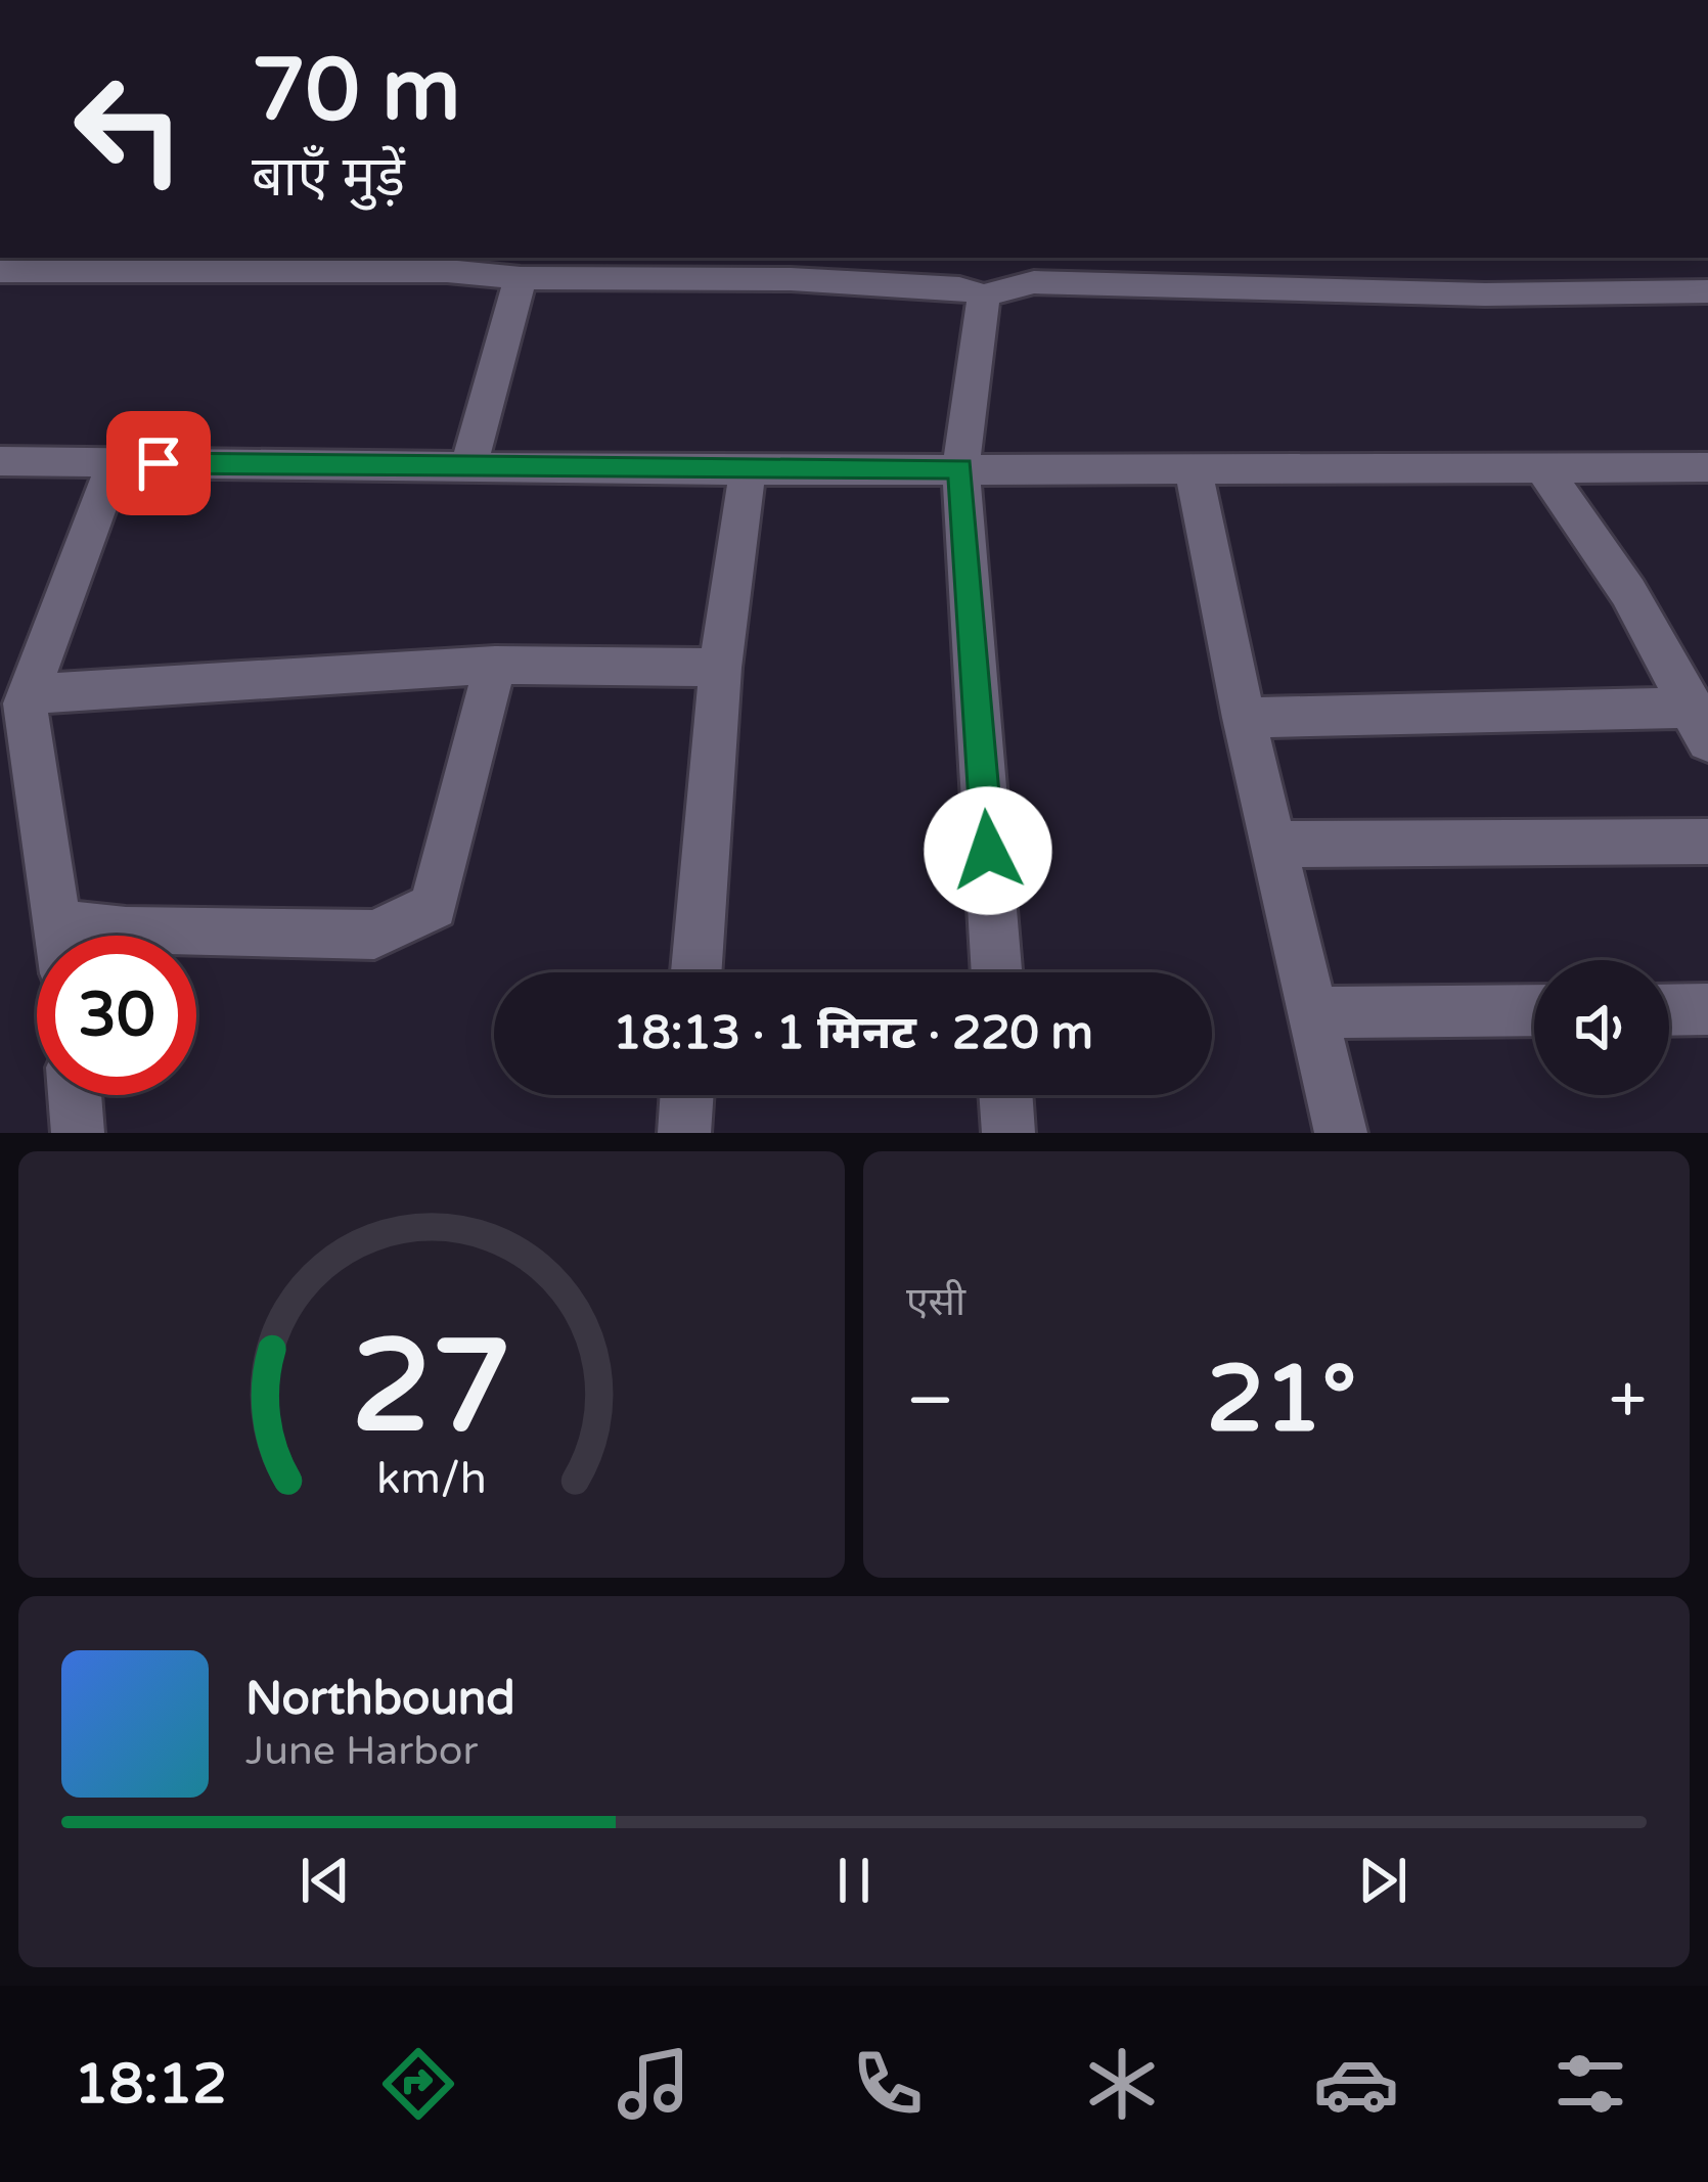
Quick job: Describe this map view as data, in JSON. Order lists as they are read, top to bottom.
{
  "page": {
    "turn": ["70 m", "बाएँ मुड़ें"],
    "limit": "30",
    "trip": "18:13 · 1 मिनट · 220 m",
    "tile": "एसी",
    "heat": ["−", "21°", "+"],
    "song": ["Northbound", "June Harbor"],
    "tabs": "18:12",
    "gauge": ["27", "km/h"]
  }
}
